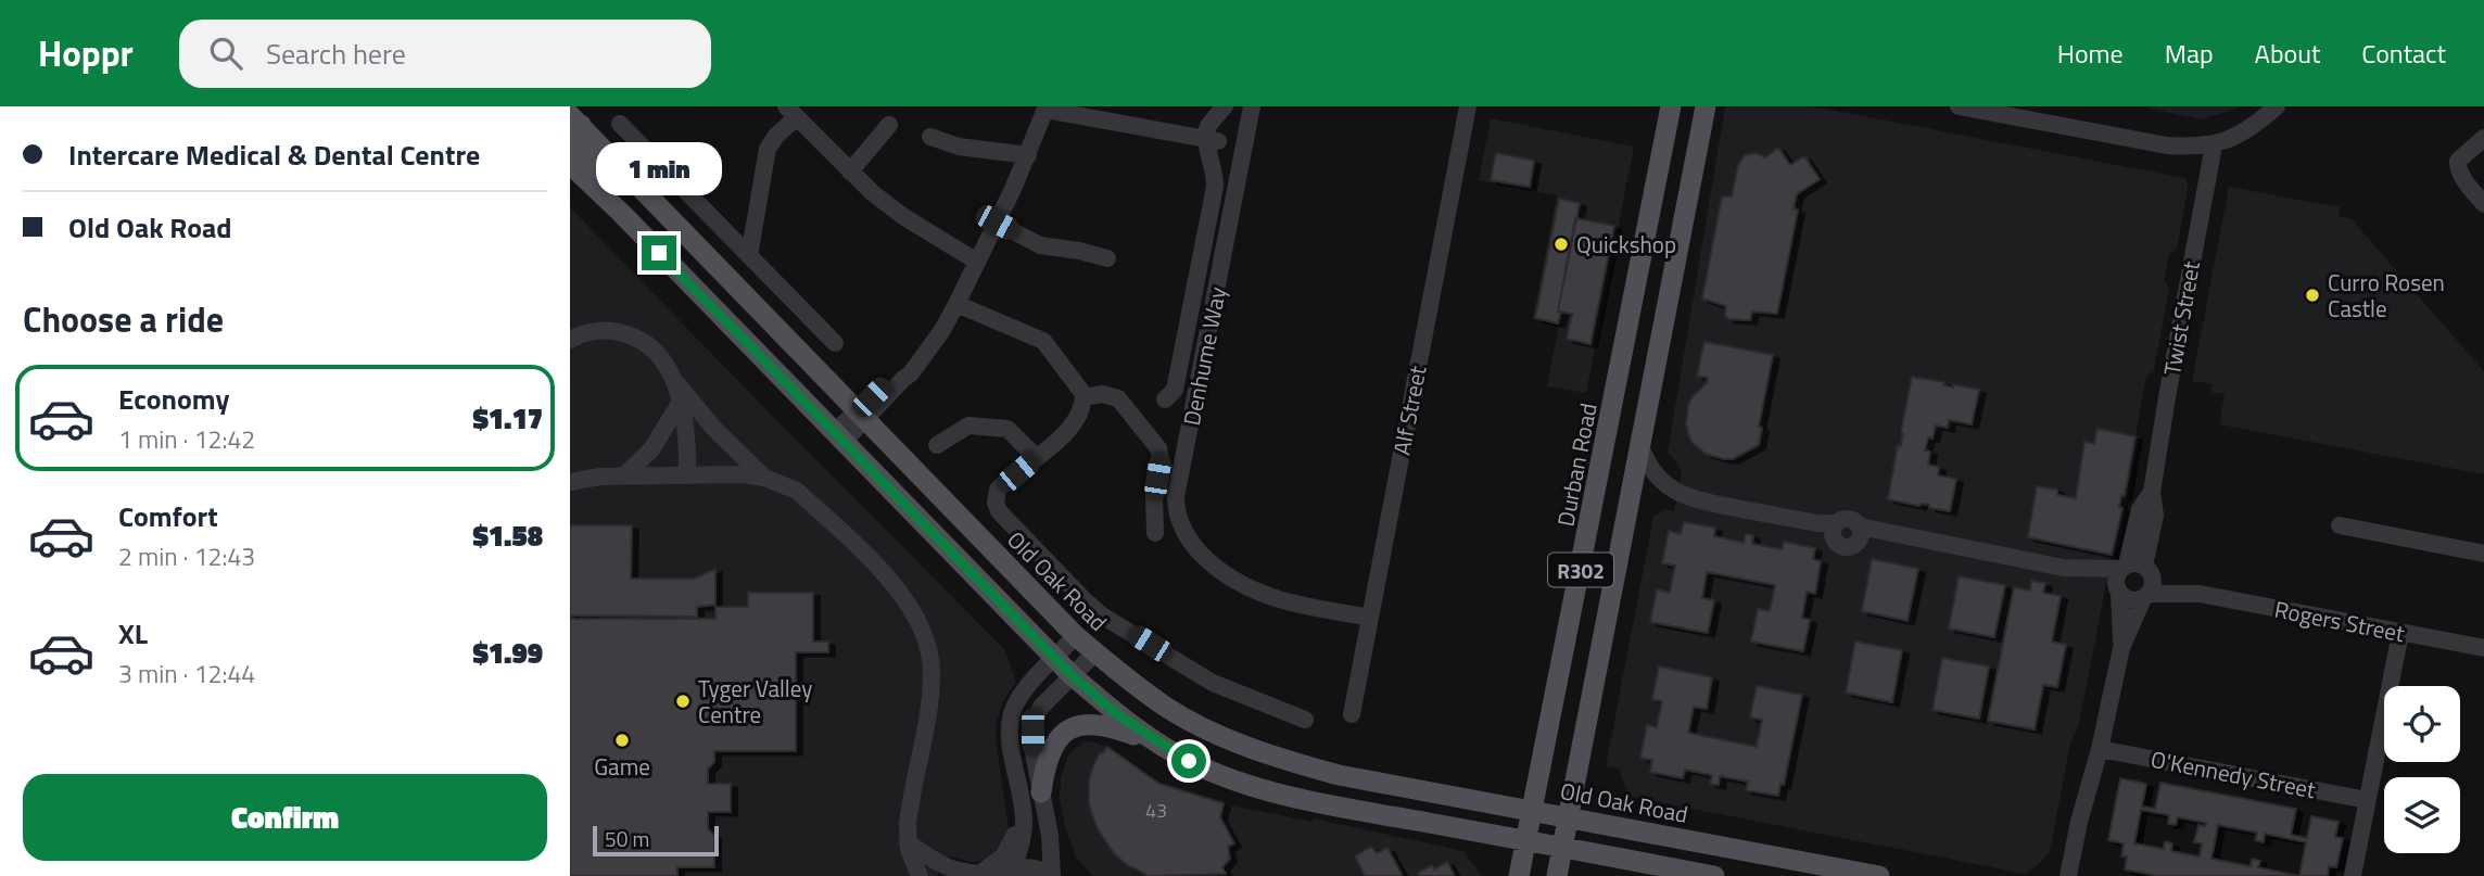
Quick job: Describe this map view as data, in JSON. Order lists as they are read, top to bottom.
{
  "streets": {
    "main road": ["Durban Road", "R302", "Old Oak Road"],
    "street": [
      "Twist Street",
      "Denhume Way",
      "Alf Street",
      "Rogers Street",
      "O'Kennedy Street"
    ]
  },
  "crossings": [
    ["Twist Street", "Rogers Street"],
    ["Denhume Way", "Alf Street"],
    ["Durban Road", "Old Oak Road"],
    ["R302", "Old Oak Road"]
  ],
  "places": [
    "Quickshop",
    "Curro Rosen Castle",
    "Tyger Valley Centre",
    "Game"
  ],
  "house_numbers": ["43"],
  "scale_bar": "50 m",
  "page": {
    "header": "Hoppr",
    "search": "Search here",
    "nav": [
      "Home",
      "Map",
      "About",
      "Contact"
    ],
    "banner": ["Intercare Medical & Dental Centre", "Old Oak Road"],
    "bubble": "1 min",
    "heading": "Choose a ride",
    "list": [
      {
        "name": "Economy",
        "note": "1 min · 12:42",
        "value": "$1.17"
      },
      {
        "name": "Comfort",
        "note": "2 min · 12:43",
        "value": "$1.58"
      },
      {
        "name": "XL",
        "note": "3 min · 12:44",
        "value": "$1.99"
      }
    ],
    "buttons": "Confirm",
    "scale": "50 m"
  }
}
